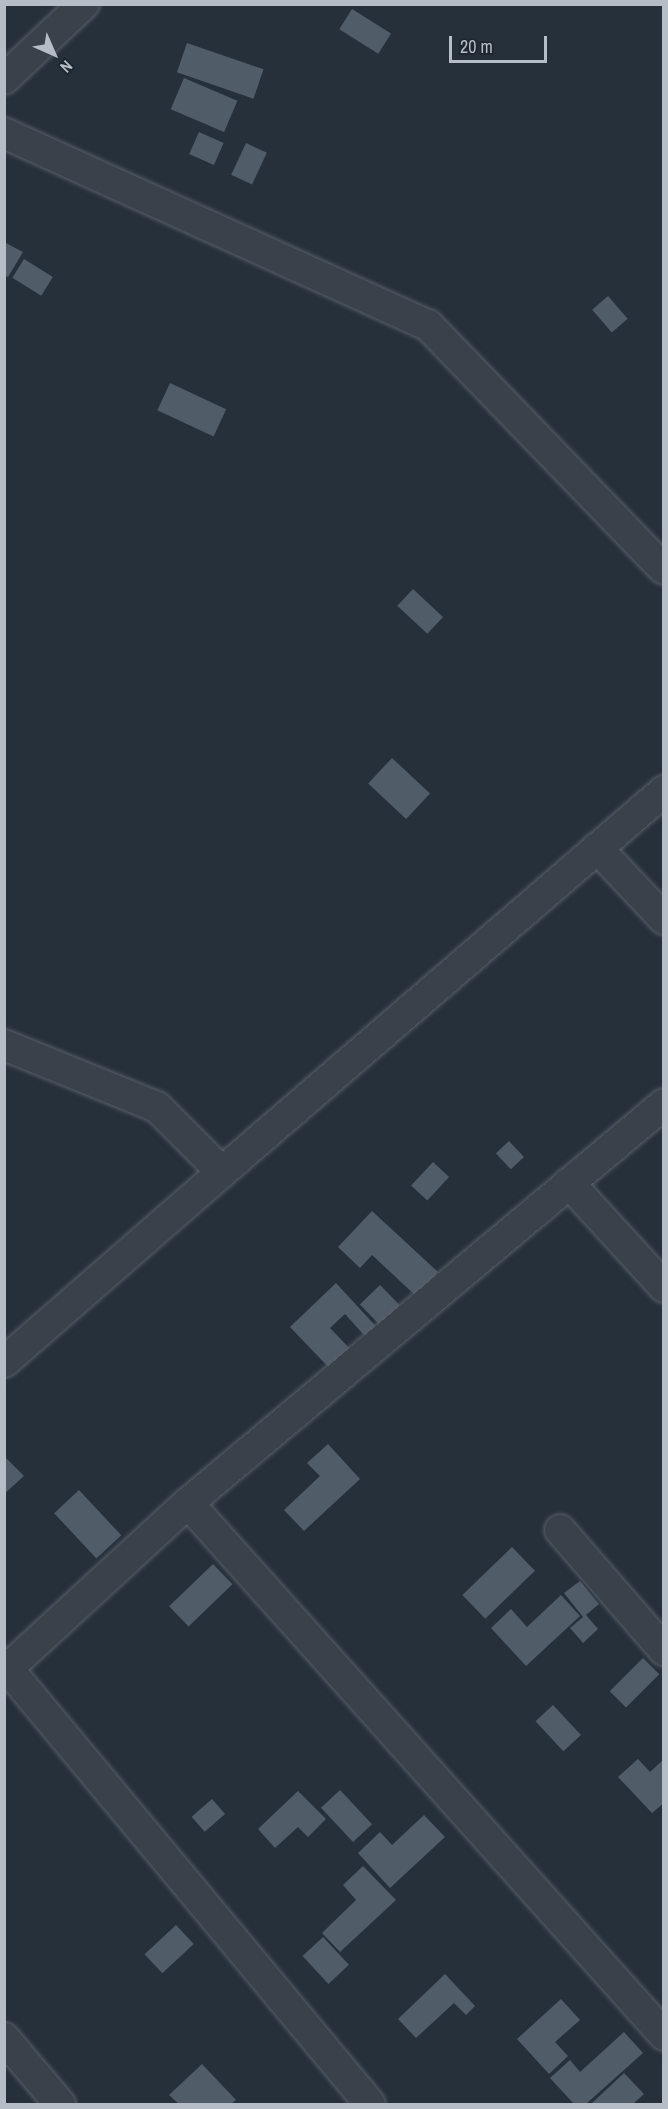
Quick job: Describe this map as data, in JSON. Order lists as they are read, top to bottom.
{
  "scale_bar": "20 m",
  "north": "bottom right"
}
